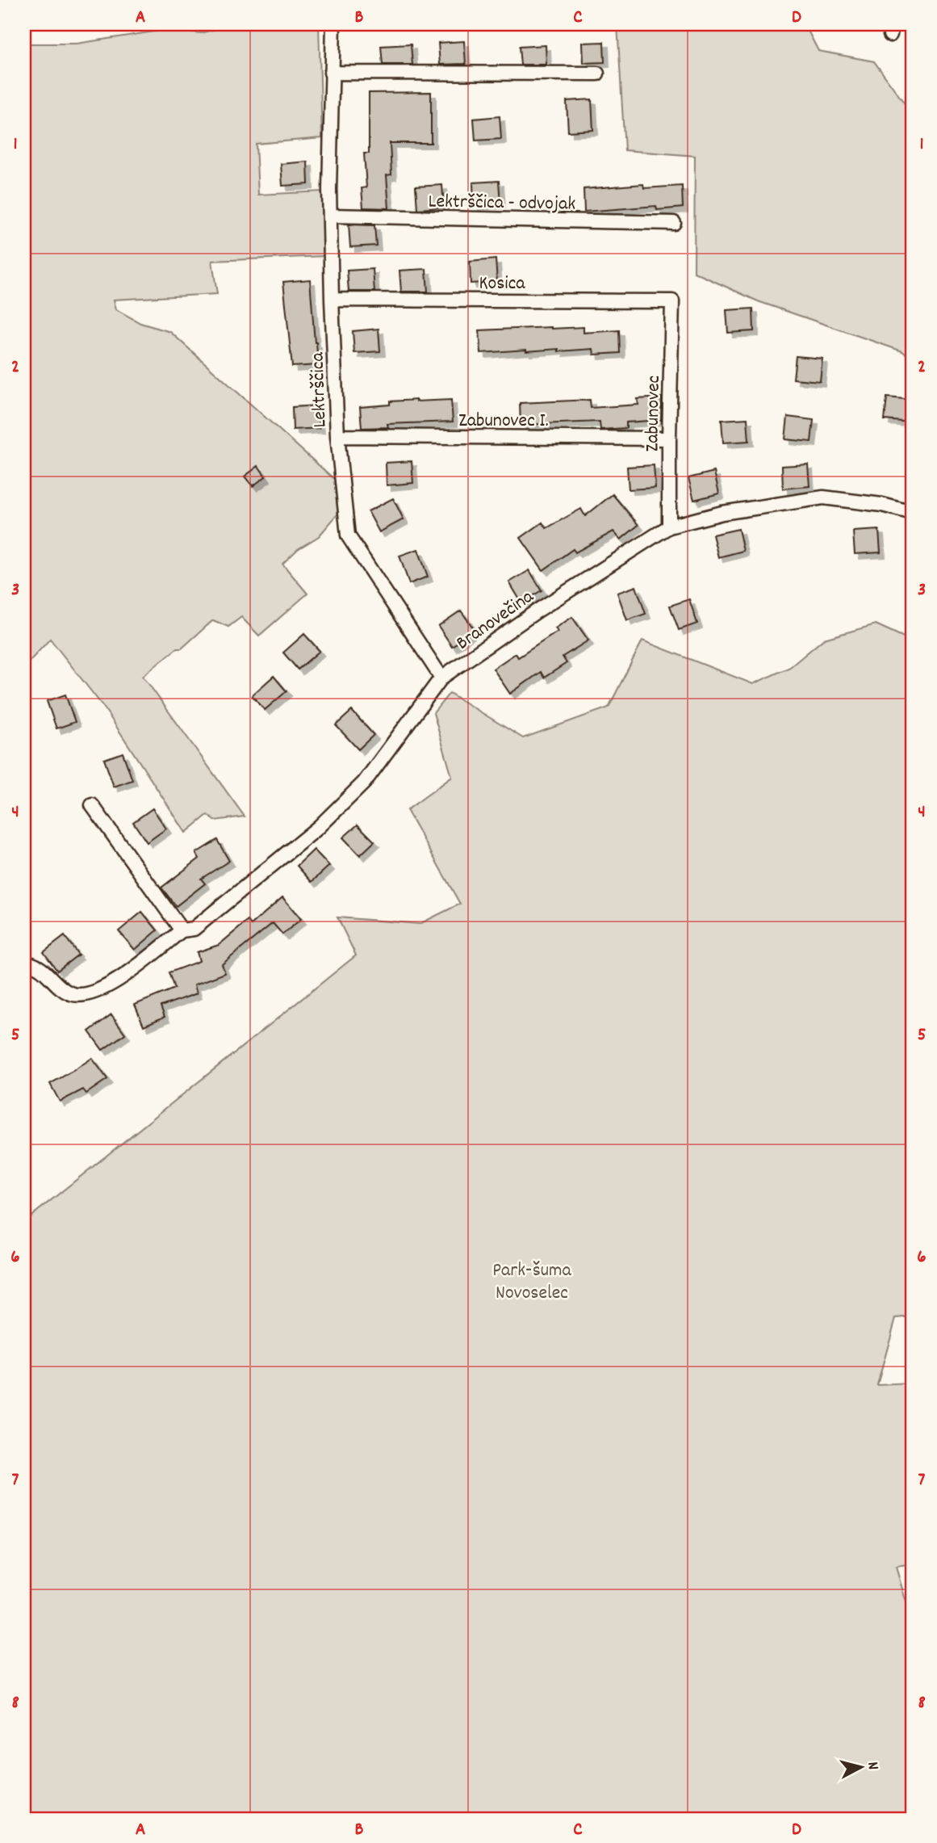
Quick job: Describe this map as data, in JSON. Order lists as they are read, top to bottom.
{
  "streets": {
    "street": [
      "Lektrščica - odvojak",
      "Kosica",
      "Lektrščica",
      "Zabunovec",
      "Zabunovec I.",
      "Branovečina"
    ]
  },
  "crossings": [
    ["Lektrščica - odvojak", "Lektrščica"],
    ["Kosica", "Lektrščica"],
    ["Kosica", "Zabunovec"],
    ["Lektrščica", "Zabunovec I."],
    ["Lektrščica", "Branovečina"],
    ["Zabunovec", "Zabunovec I."],
    ["Zabunovec", "Branovečina"]
  ],
  "parks": ["Park-šuma Novoselec"],
  "north": "right",
  "grid": {
    "columns": [
      "A",
      "B",
      "C",
      "D"
    ],
    "rows": [
      "1",
      "2",
      "3",
      "4",
      "5",
      "6",
      "7",
      "8"
    ]
  }
}
